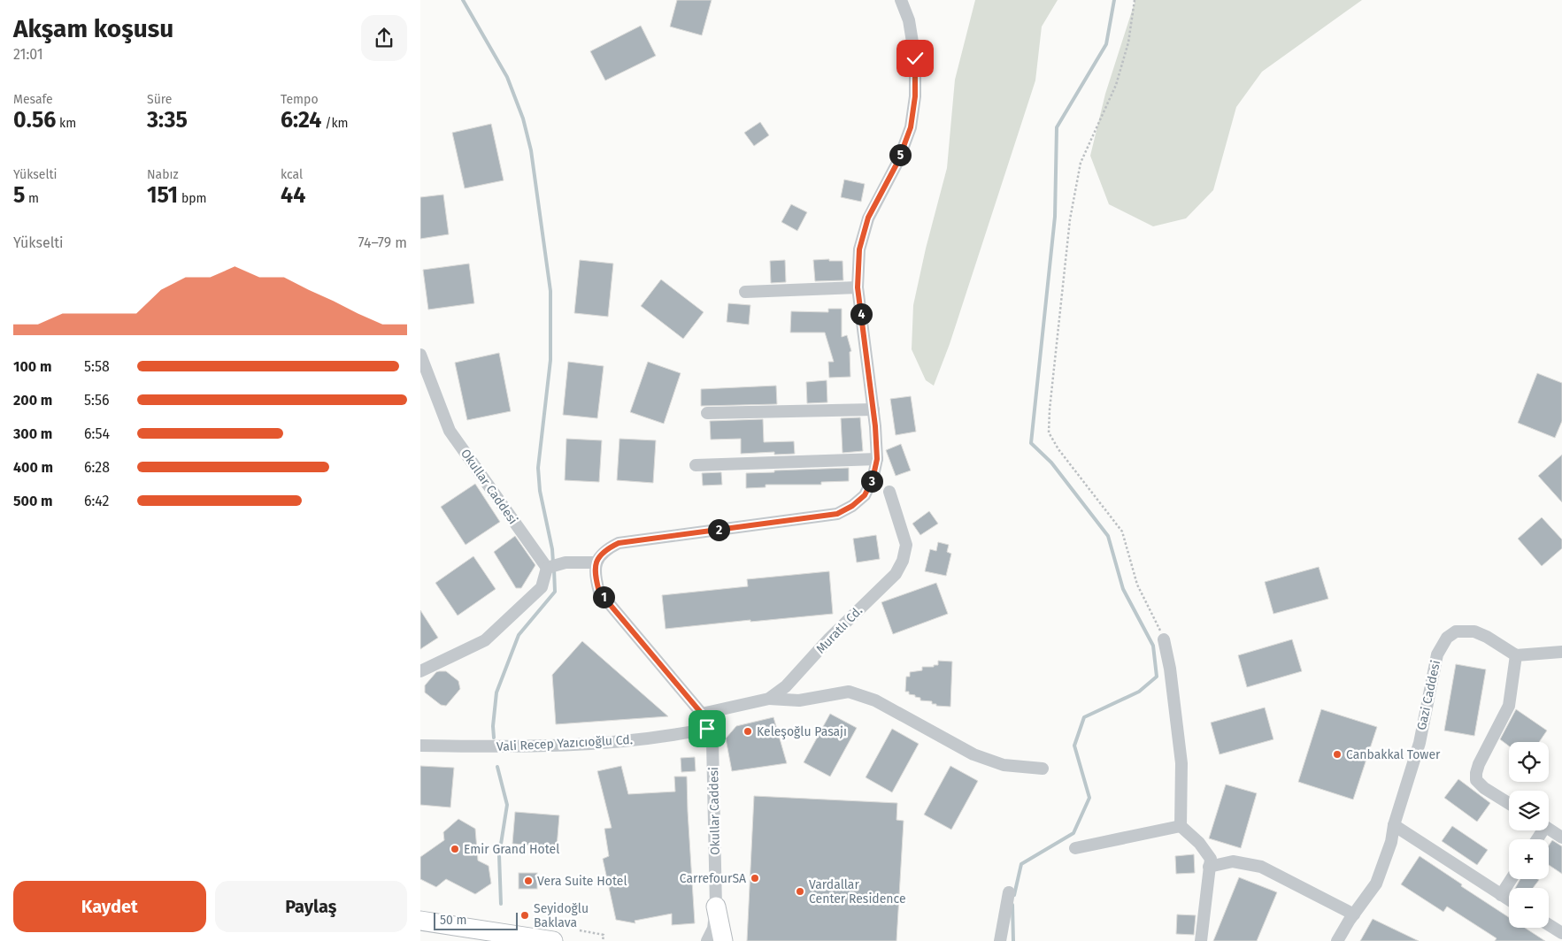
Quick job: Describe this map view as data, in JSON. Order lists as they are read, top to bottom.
{
  "streets": {
    "street": [
      "Okullar Caddesi",
      "Muratlı Cd.",
      "Gazi Caddesi",
      "Vali Recep Yazıcıoğlu Cd."
    ]
  },
  "crossings": [
    ["Okullar Caddesi", "Vali Recep Yazıcıoğlu Cd."]
  ],
  "places": [
    "Keleşoğlu Pasajı",
    "Canbakkal Tower",
    "Emir Grand Hotel",
    "CarrefourSA",
    "Vera Suite Hotel",
    "Vardallar Center Residence",
    "Seyidoğlu Baklava"
  ],
  "scale_bar": "50 m",
  "page": {
    "heading": ["Akşam koşusu", "21:01"],
    "stats": [
      ["Mesafe", "0.56 km"],
      ["Süre", "3:35"],
      ["Tempo", "6:24 /km"],
      ["Yükselti", "5 m"],
      ["Nabız", "151 bpm"],
      ["kcal", "44"]
    ],
    "pins": [
      "5",
      "4",
      "3",
      "2",
      "1"
    ],
    "chart": ["Yükselti", "74–79 m"],
    "list": [
      {
        "name": "100 m",
        "note": "5:58"
      },
      {
        "name": "200 m",
        "note": "5:56"
      },
      {
        "name": "300 m",
        "note": "6:54"
      },
      {
        "name": "400 m",
        "note": "6:28"
      },
      {
        "name": "500 m",
        "note": "6:42"
      }
    ],
    "map_buttons": ["+", "−"],
    "buttons": ["Kaydet", "Paylaş"],
    "scale": "50 m"
  }
}
